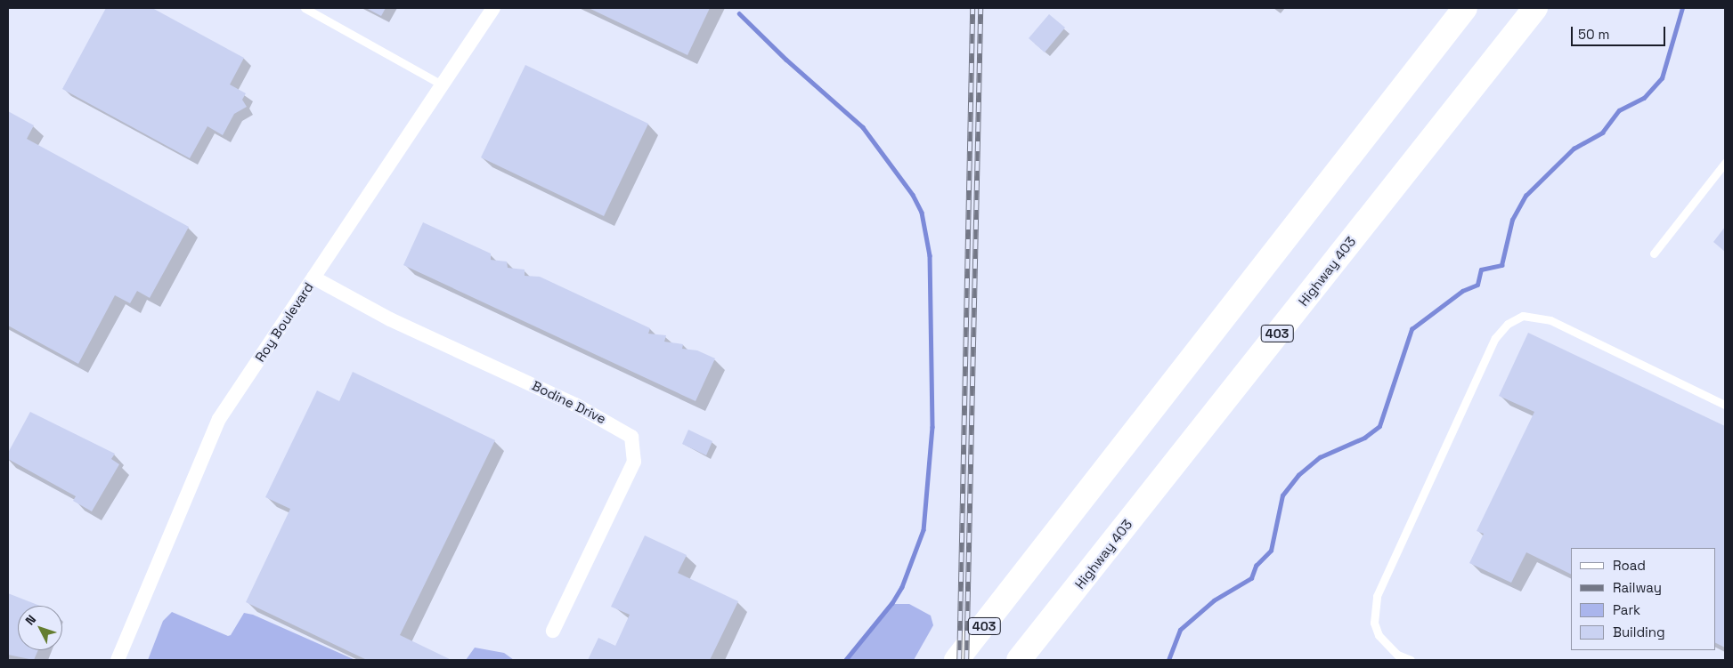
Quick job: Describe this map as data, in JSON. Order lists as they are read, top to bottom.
{
  "streets": {
    "highway": ["Highway 403", "403"],
    "street": ["Roy Boulevard", "Bodine Drive"]
  },
  "crossings": [
    ["Roy Boulevard", "Bodine Drive"]
  ],
  "legend": [
    "Road",
    "Railway",
    "Park",
    "Building"
  ],
  "scale_bar": "50 m",
  "north": "top left"
}
